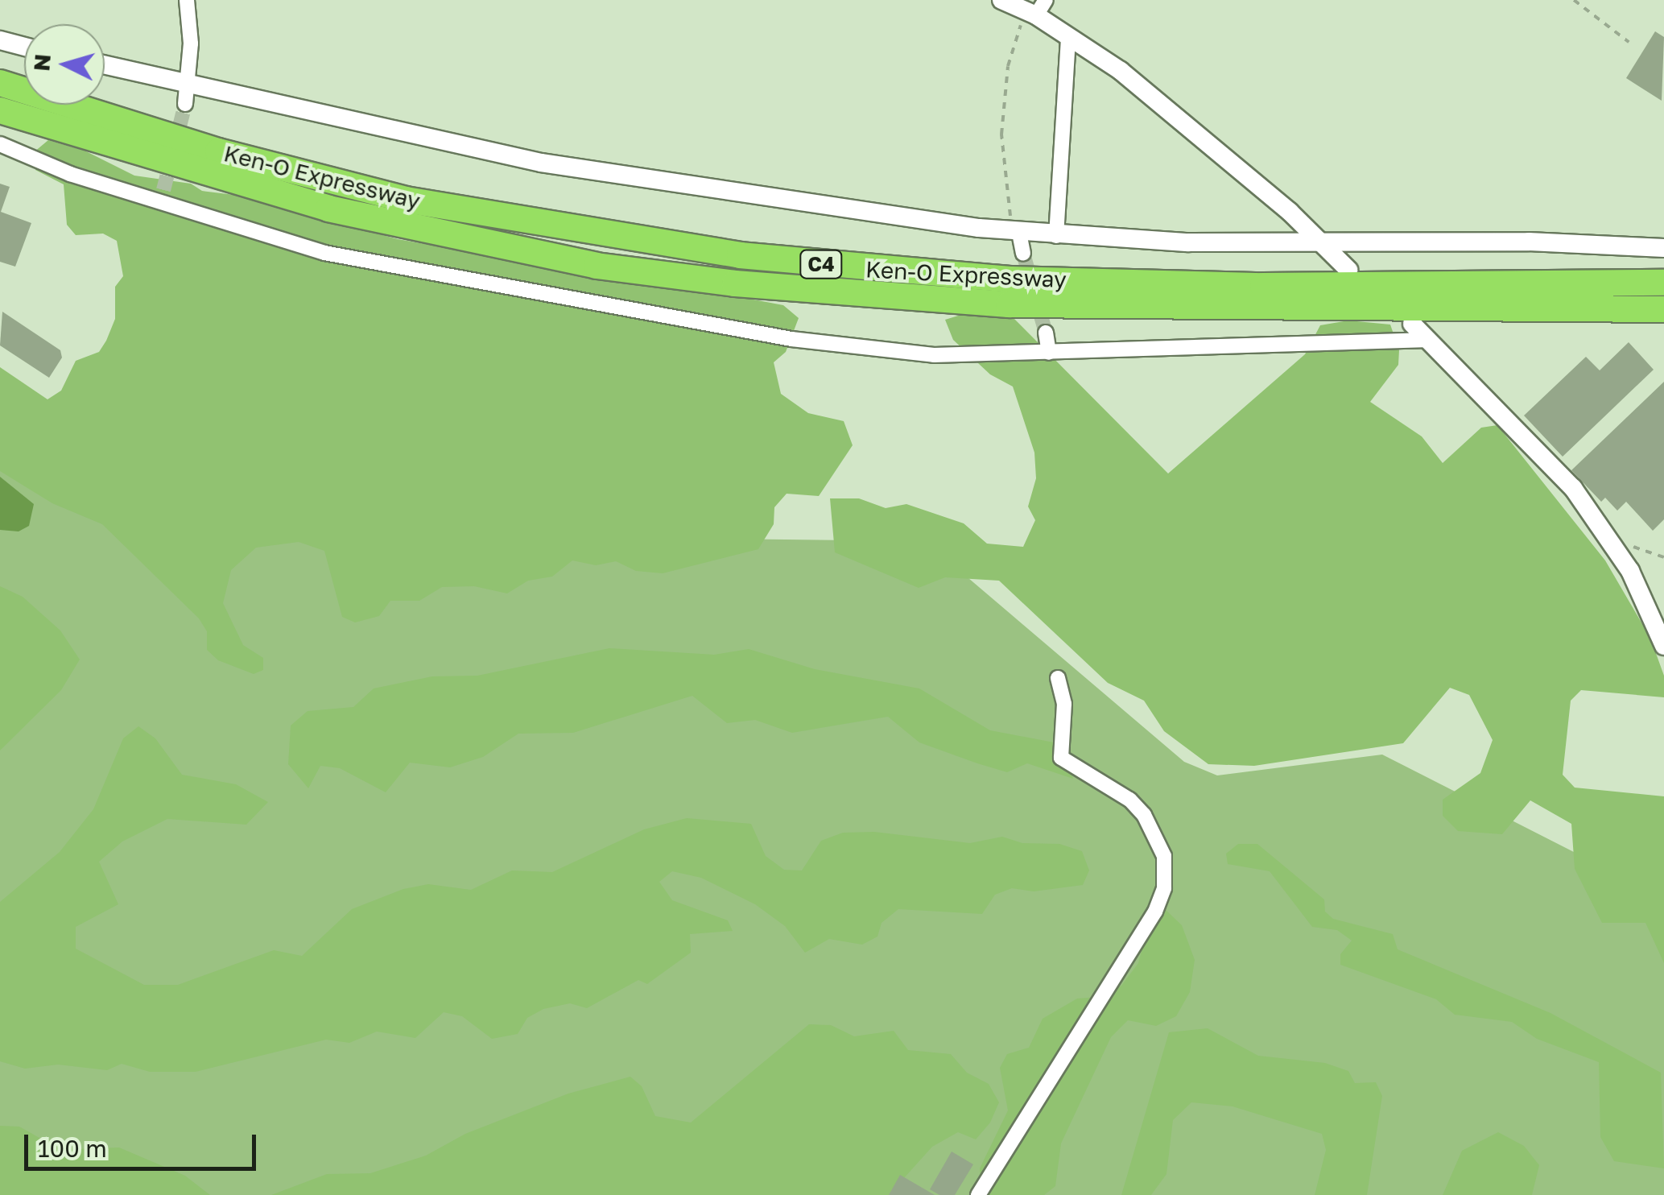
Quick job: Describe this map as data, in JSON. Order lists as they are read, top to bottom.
{
  "streets": {
    "highway": ["Ken-O Expressway", "C4"]
  },
  "scale_bar": "100 m",
  "north": "left"
}
